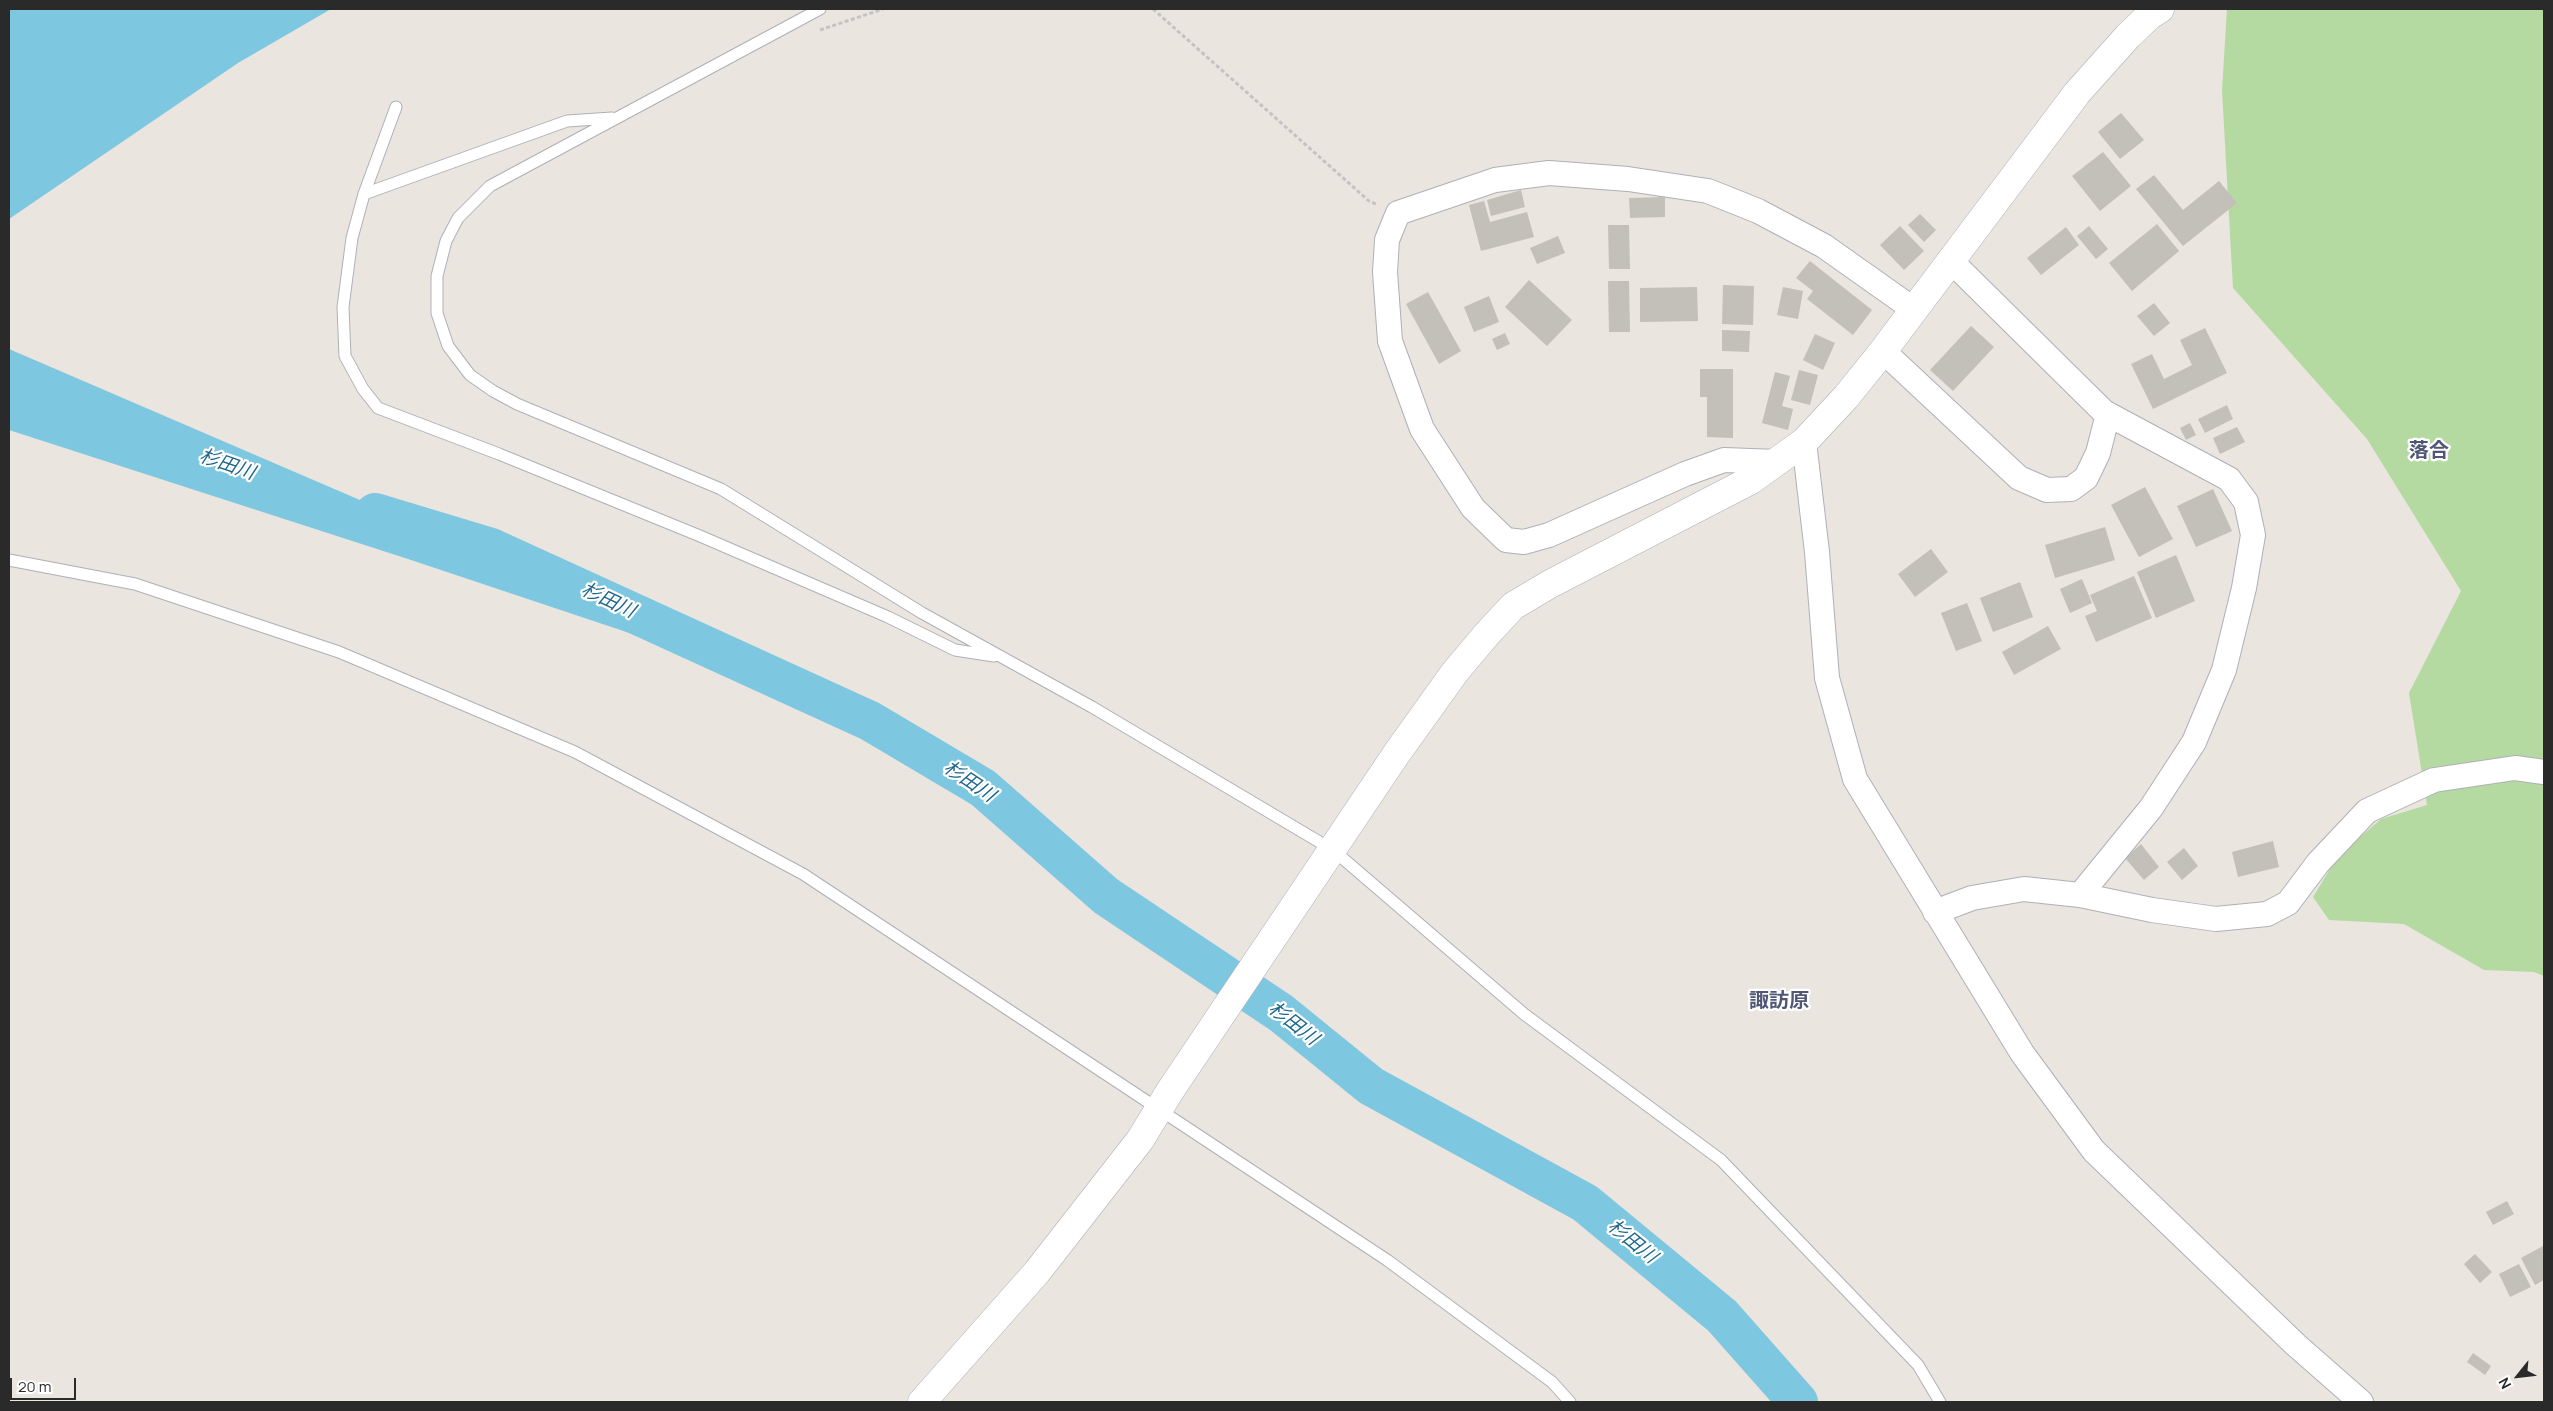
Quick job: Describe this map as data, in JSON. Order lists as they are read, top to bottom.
{
  "districts": ["落合", "諏訪原"],
  "water": ["杉田川"],
  "scale_bar": "20 m",
  "north": "bottom left"
}
